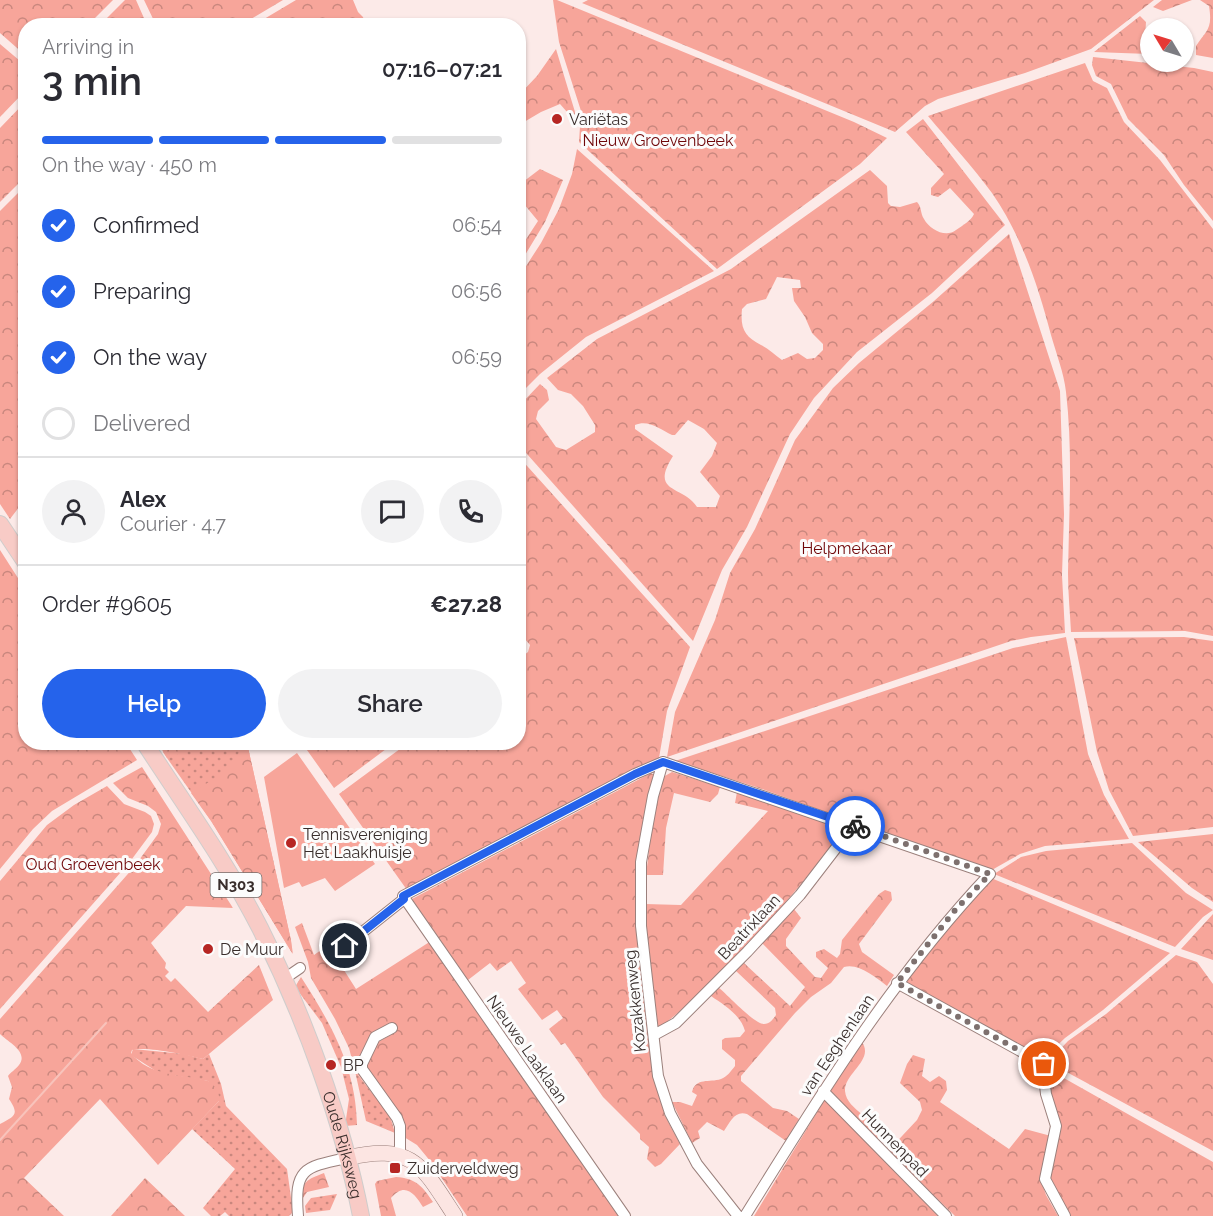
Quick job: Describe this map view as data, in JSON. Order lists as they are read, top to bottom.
{
  "streets": {
    "main road": ["N303", "Oude Rijksweg"],
    "street": [
      "Beatrixlaan",
      "Kozakkenweg",
      "van Eeghenlaan",
      "Nieuwe Laaklaan",
      "Hunnenpad"
    ]
  },
  "crossings": [
    ["Beatrixlaan", "Kozakkenweg"],
    ["Beatrixlaan", "van Eeghenlaan"],
    ["van Eeghenlaan", "Hunnenpad"]
  ],
  "parks": ["Nieuw Groevenbeek", "Helpmekaar", "Oud Groevenbeek"],
  "places": {
    "other": [
      "Variëtas",
      "Tennisvereniging Het Laakhuisje",
      "De Muur",
      "BP"
    ],
    "transit": ["Zuiderveldweg"]
  },
  "north": "top left",
  "page": {
    "heading": ["3 min", "Arriving in", "07:16–07:21"],
    "panel": [
      "Alex",
      "Courier · 4.7",
      "Order #9605",
      "€27.28"
    ],
    "bar": "On the way · 450 m",
    "list": [
      ["Confirmed", "06:54"],
      ["Preparing", "06:56"],
      ["On the way", "06:59"],
      "Delivered"
    ],
    "buttons": ["Help", "Share"]
  }
}
